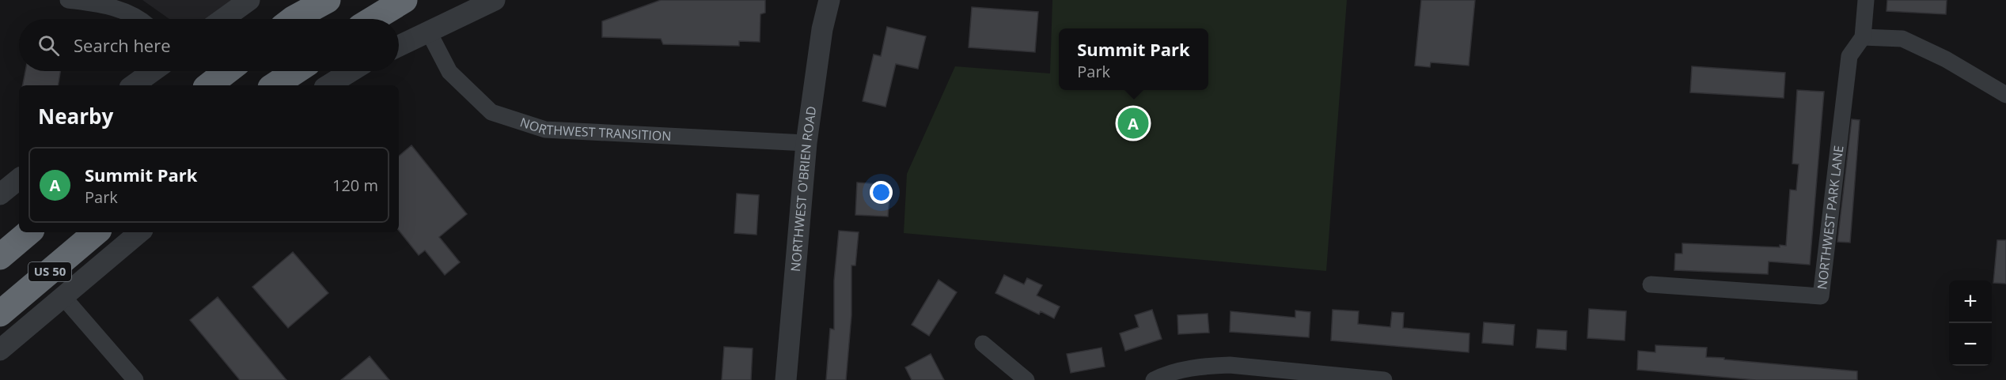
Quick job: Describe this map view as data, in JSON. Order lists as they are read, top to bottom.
{
  "streets": {
    "highway": ["US 50"],
    "street": ["NORTHWEST TRANSITION", "NORTHWEST O'BRIEN ROAD", "NORTHWEST PARK LANE"]
  },
  "crossings": [
    ["NORTHWEST TRANSITION", "NORTHWEST O'BRIEN ROAD"]
  ],
  "page": {
    "search": "Search here",
    "popup": ["Summit Park", "Park"],
    "heading": "Nearby",
    "pins": "A",
    "list": [
      {
        "mark": "A",
        "name": "Summit Park",
        "note": "Park",
        "value": "120 m"
      }
    ],
    "map_buttons": ["+", "−"]
  }
}
